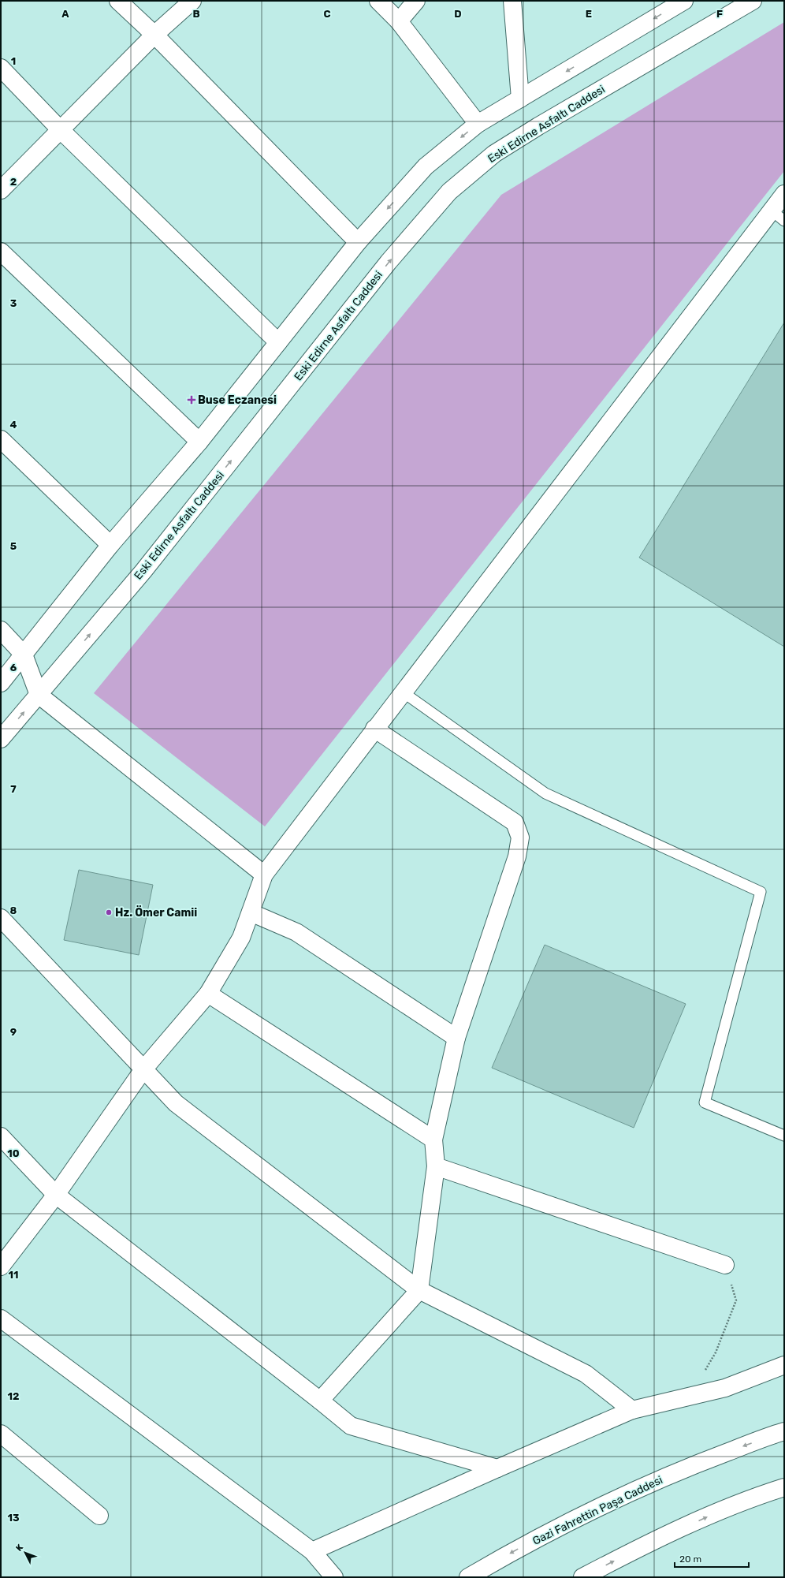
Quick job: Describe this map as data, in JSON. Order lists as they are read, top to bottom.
{
  "streets": {
    "main road": ["Eski Edirne Asfaltı Caddesi", "Gazi Fahrettin Paşa Caddesi"]
  },
  "places": {
    "health": ["Buse Eczanesi"],
    "other": ["Hz. Ömer Camii"]
  },
  "scale_bar": "20 m",
  "north": "top left",
  "grid": {
    "columns": [
      "A",
      "B",
      "C",
      "D",
      "E",
      "F"
    ],
    "rows": [
      "1",
      "2",
      "3",
      "4",
      "5",
      "6",
      "7",
      "8",
      "9",
      "10",
      "11",
      "12",
      "13"
    ]
  }
}
